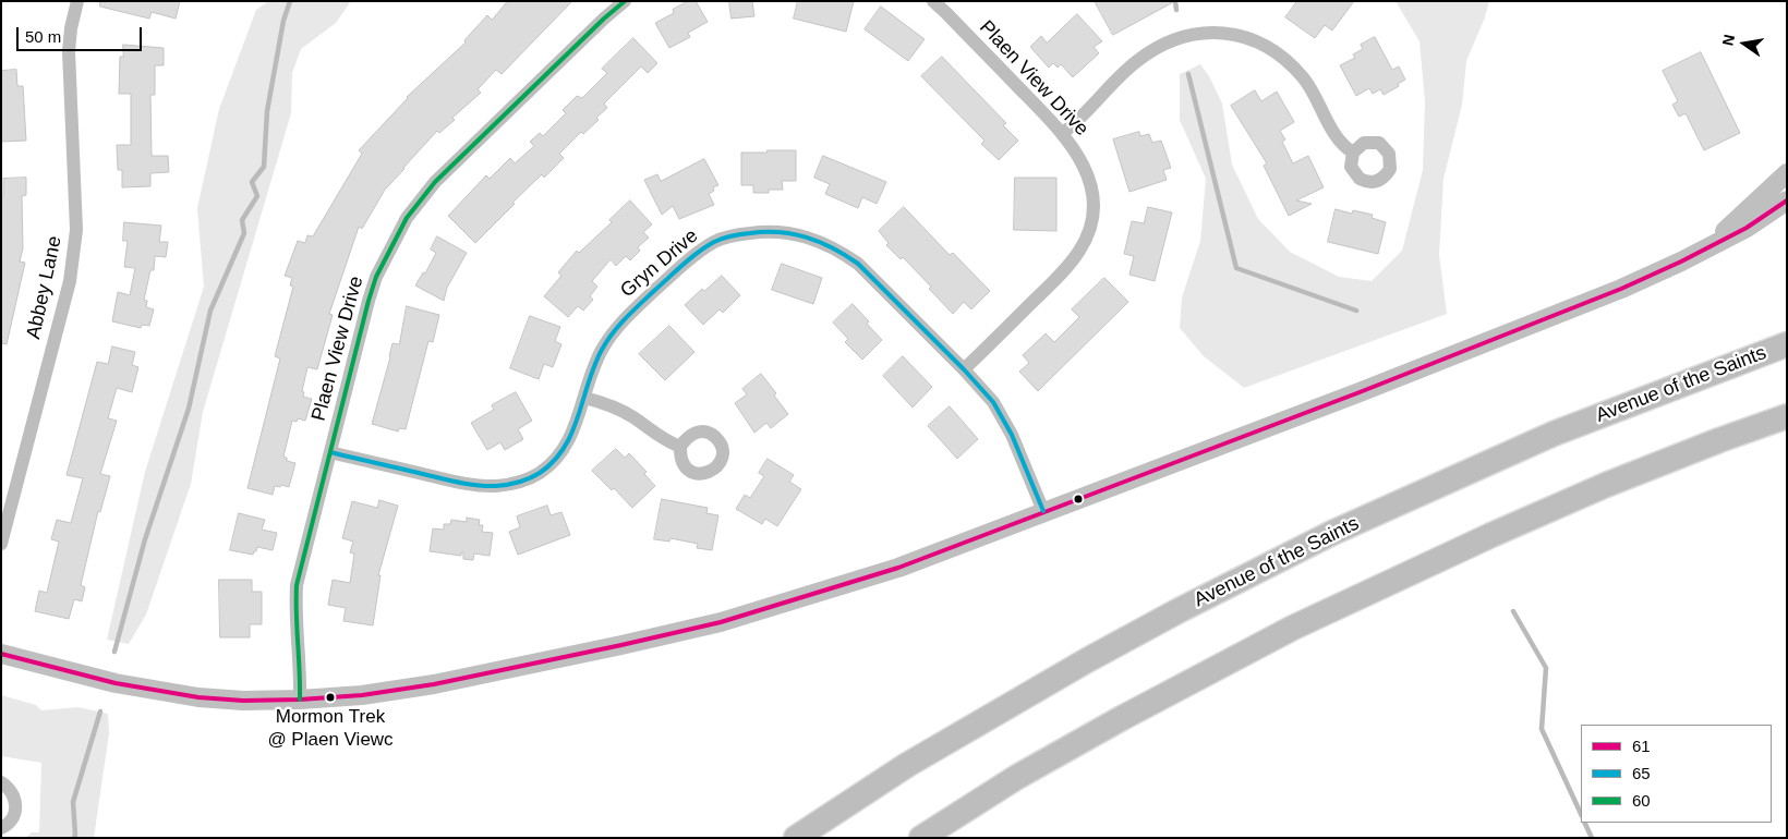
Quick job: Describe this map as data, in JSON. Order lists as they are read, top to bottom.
{
  "streets": {
    "highway": ["Avenue of the Saints"],
    "street": ["Plaen View Drive", "Gryn Drive", "Abbey Lane"]
  },
  "crossings": [
    ["Plaen View Drive", "Gryn Drive"]
  ],
  "places": ["Mormon Trek @ Plaen Viewc"],
  "lines": ["transit line 60", "transit line 61", "transit line 65"],
  "legend": ["61", "65", "60"],
  "scale_bar": "50 m",
  "north": "left"
}
